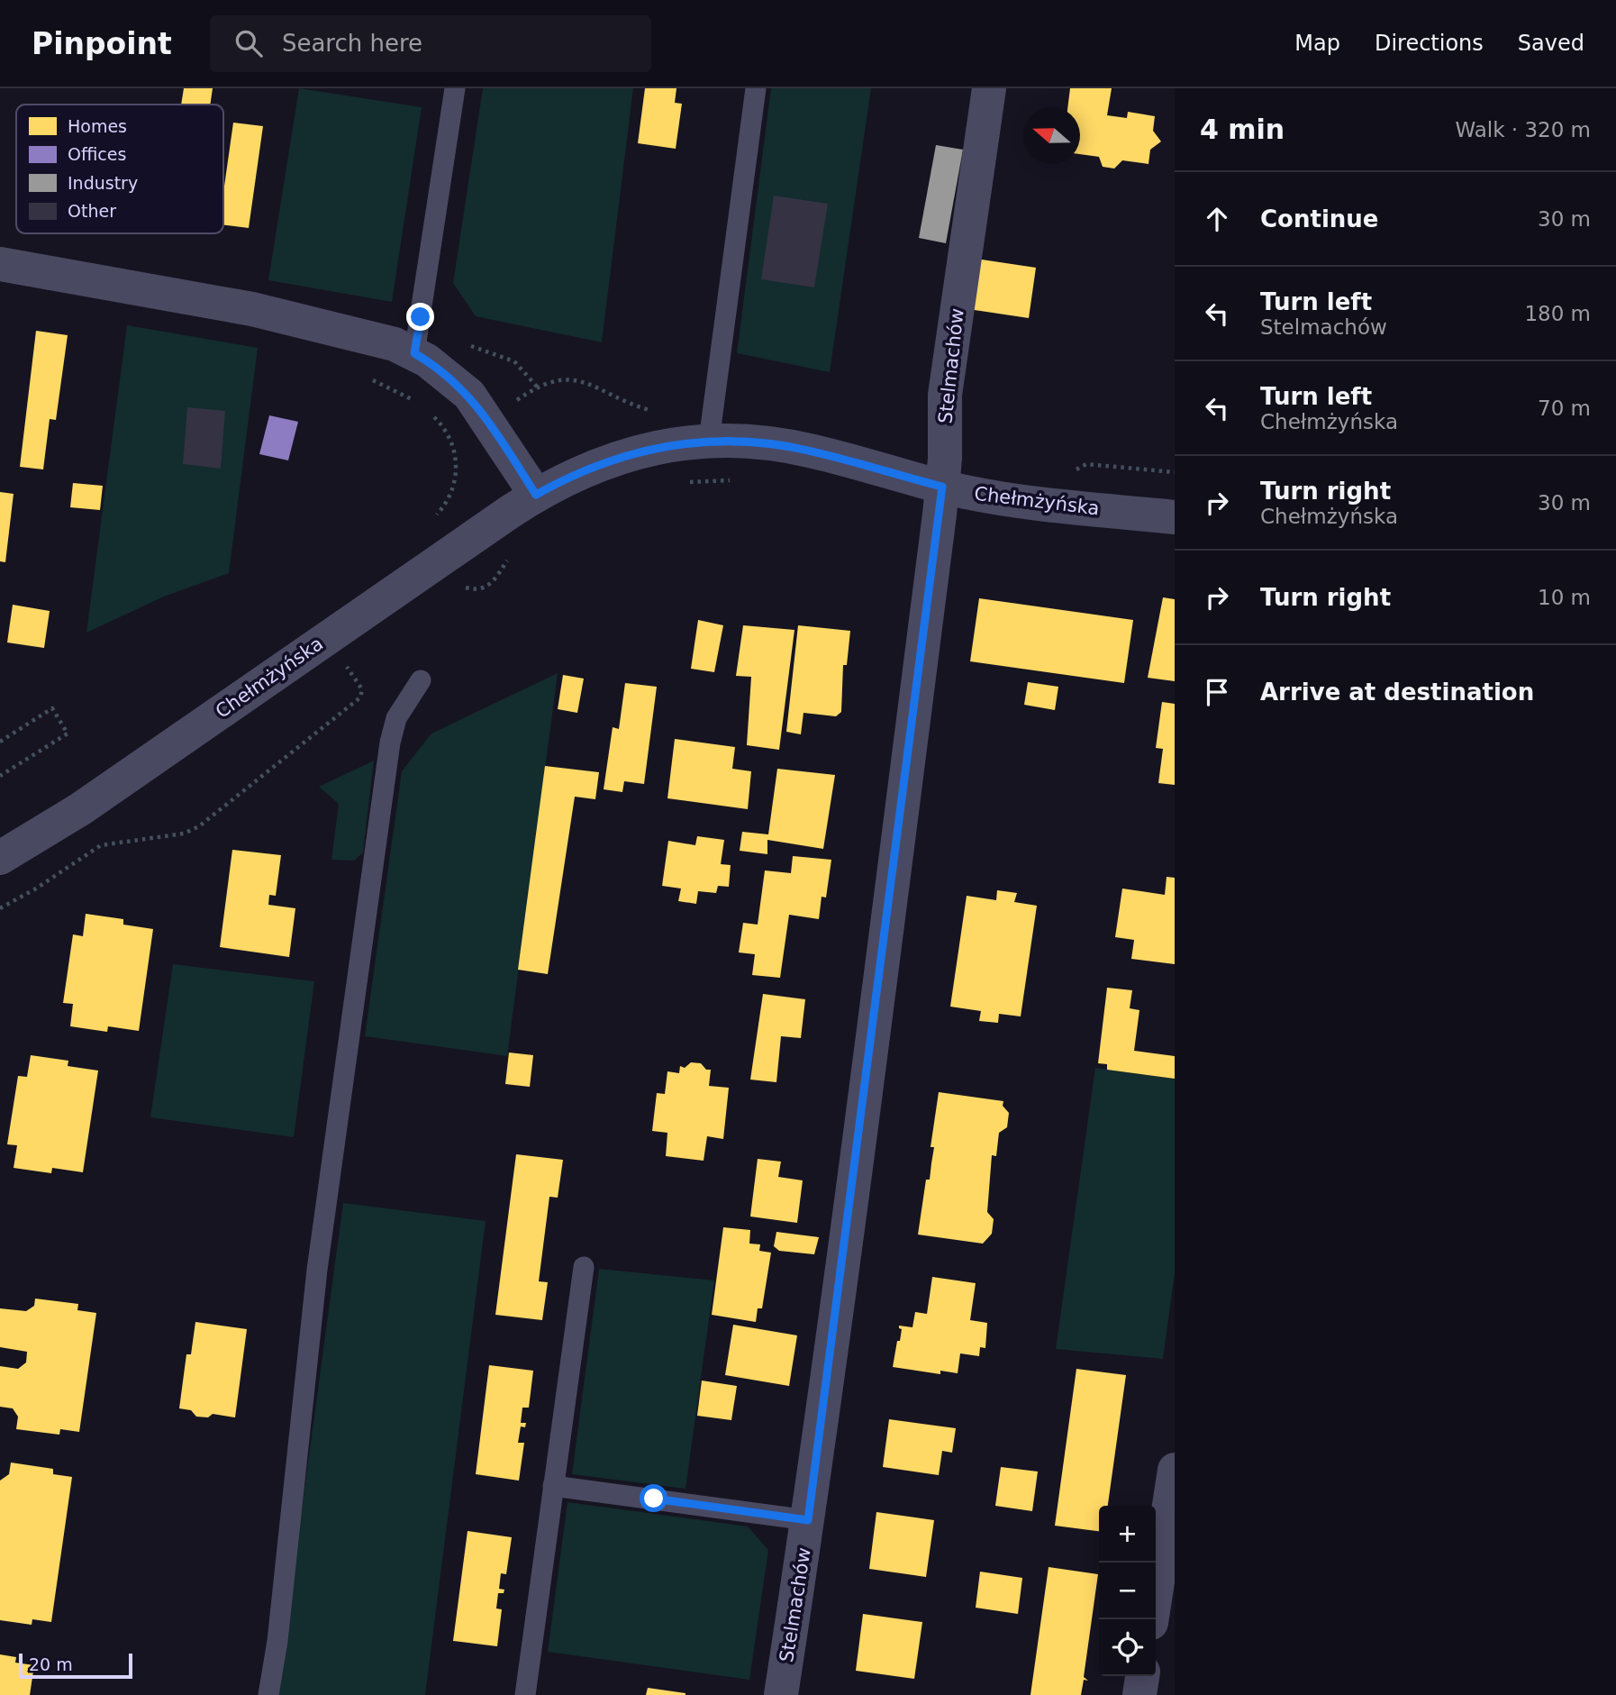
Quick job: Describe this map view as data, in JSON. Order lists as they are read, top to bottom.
{
  "streets": {
    "street": ["Stelmachów", "Chełmżyńska"]
  },
  "crossings": [
    ["Stelmachów", "Chełmżyńska"]
  ],
  "legend": [
    "Homes",
    "Offices",
    "Industry",
    "Other"
  ],
  "scale_bar": "20 m",
  "north": "left",
  "page": {
    "header": "Pinpoint",
    "search": "Search here",
    "nav": ["Map", "Directions", "Saved"],
    "heading": ["4 min", "Walk · 320 m"],
    "list": [
      ["Continue", "30 m"],
      ["Turn left", "Stelmachów", "180 m"],
      ["Turn left", "Chełmżyńska", "70 m"],
      ["Turn right", "Chełmżyńska", "30 m"],
      ["Turn right", "10 m"],
      "Arrive at destination"
    ],
    "map_buttons": ["+", "−"],
    "scale": "20 m"
  }
}
